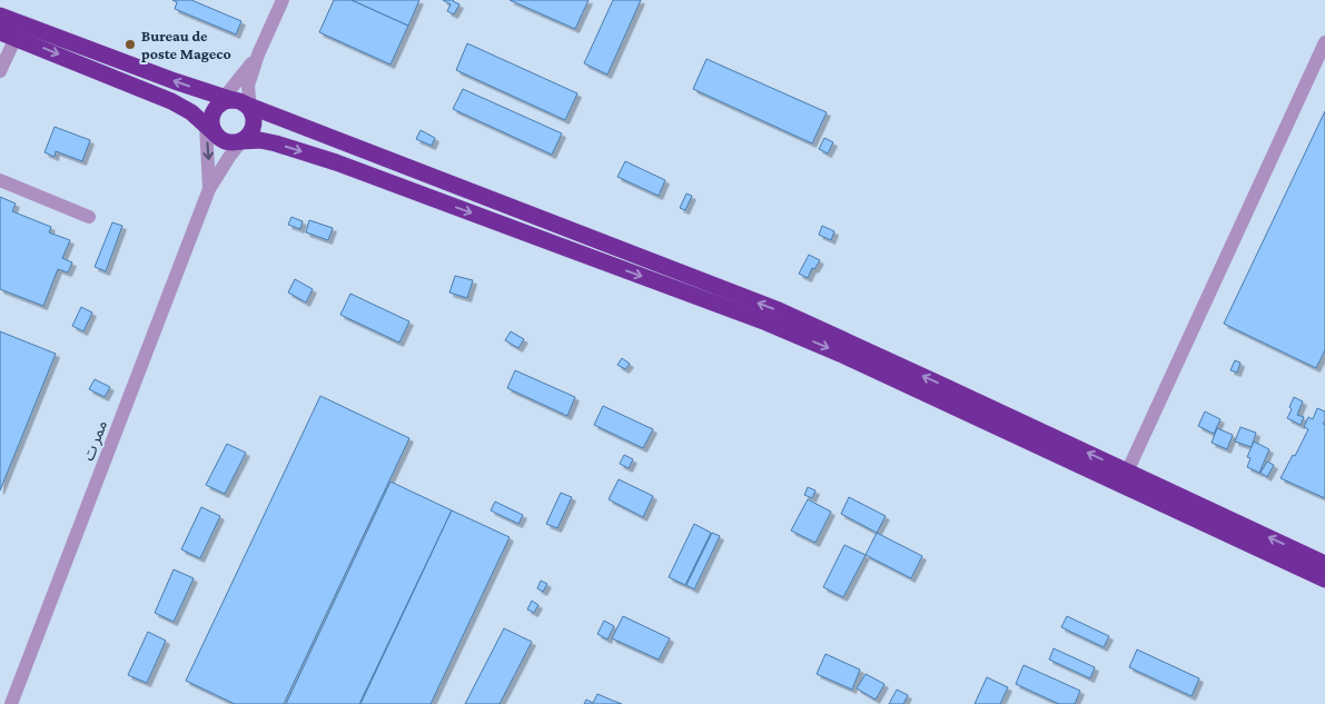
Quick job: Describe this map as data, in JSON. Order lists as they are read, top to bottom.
{
  "streets": {
    "street": ["ممر ت"]
  },
  "places": ["Bureau de poste Mageco"]
}
